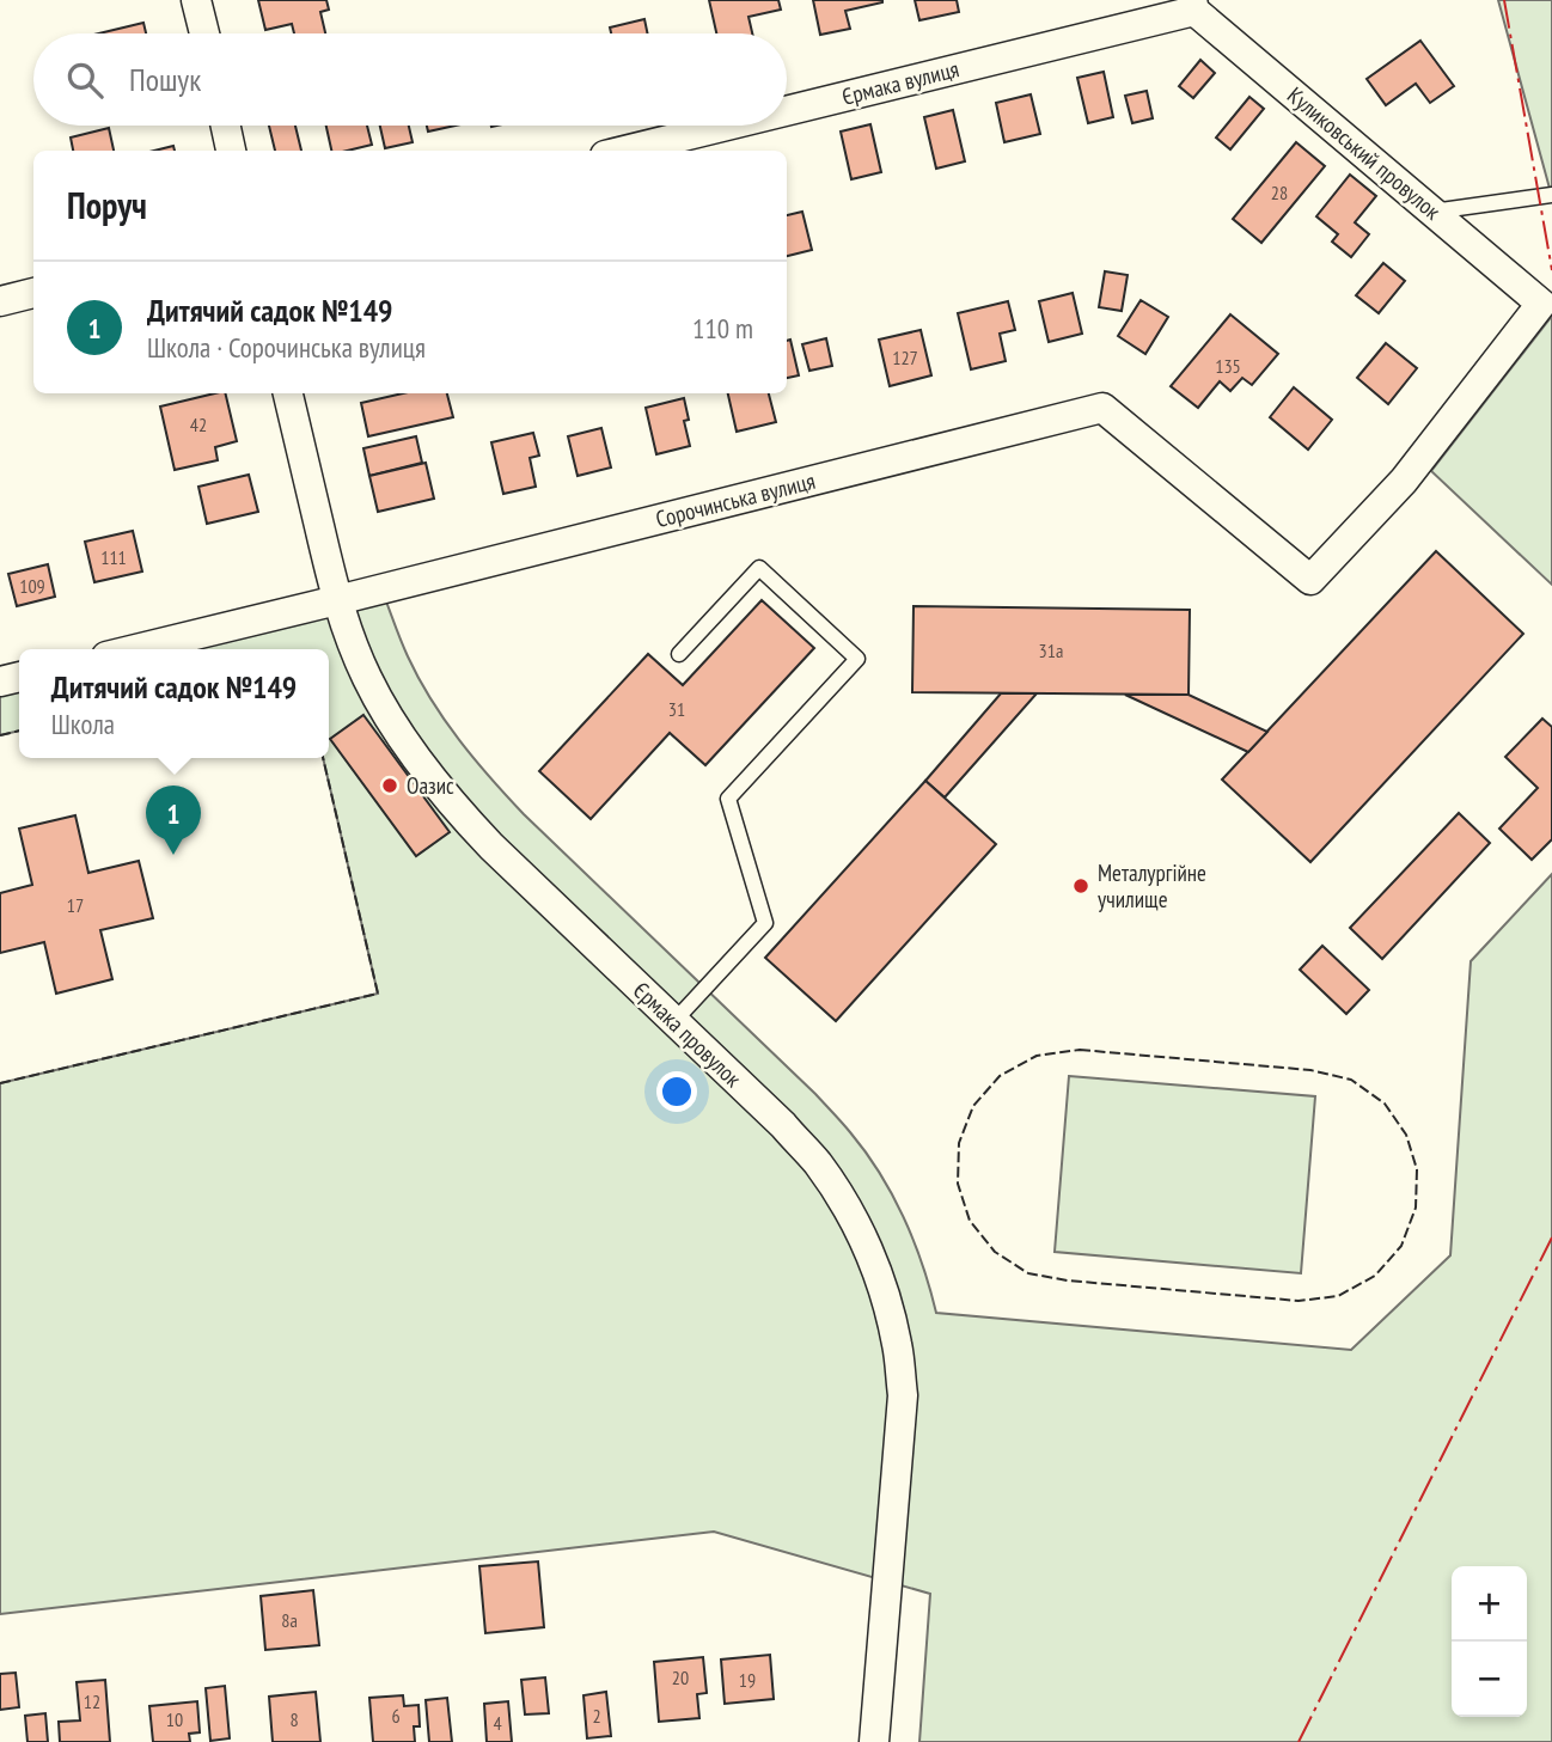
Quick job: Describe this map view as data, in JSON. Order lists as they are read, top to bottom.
{
  "streets": {
    "street": [
      "Єрмака вулиця",
      "Куликовський провулок",
      "Сорочинська вулиця",
      "Єрмака провулок"
    ]
  },
  "crossings": [
    ["Єрмака вулиця", "Куликовський провулок"],
    ["Куликовський провулок", "Сорочинська вулиця"],
    ["Сорочинська вулиця", "Єрмака провулок"]
  ],
  "places": ["Оазис", "Металургійне училище"],
  "house_numbers": [
    "28",
    "127",
    "135",
    "42",
    "111",
    "109",
    "31а",
    "31",
    "17",
    "8а",
    "20",
    "19",
    "12",
    "6",
    "2",
    "10",
    "8",
    "4"
  ],
  "page": {
    "search": "Пошук",
    "heading": "Поруч",
    "list": [
      {
        "mark": "1",
        "name": "Дитячий садок №149",
        "note": "Школа · Сорочинська вулиця",
        "value": "110 m"
      }
    ],
    "popup": ["Дитячий садок №149", "Школа"],
    "pins": "1",
    "map_buttons": ["+", "−"]
  }
}
